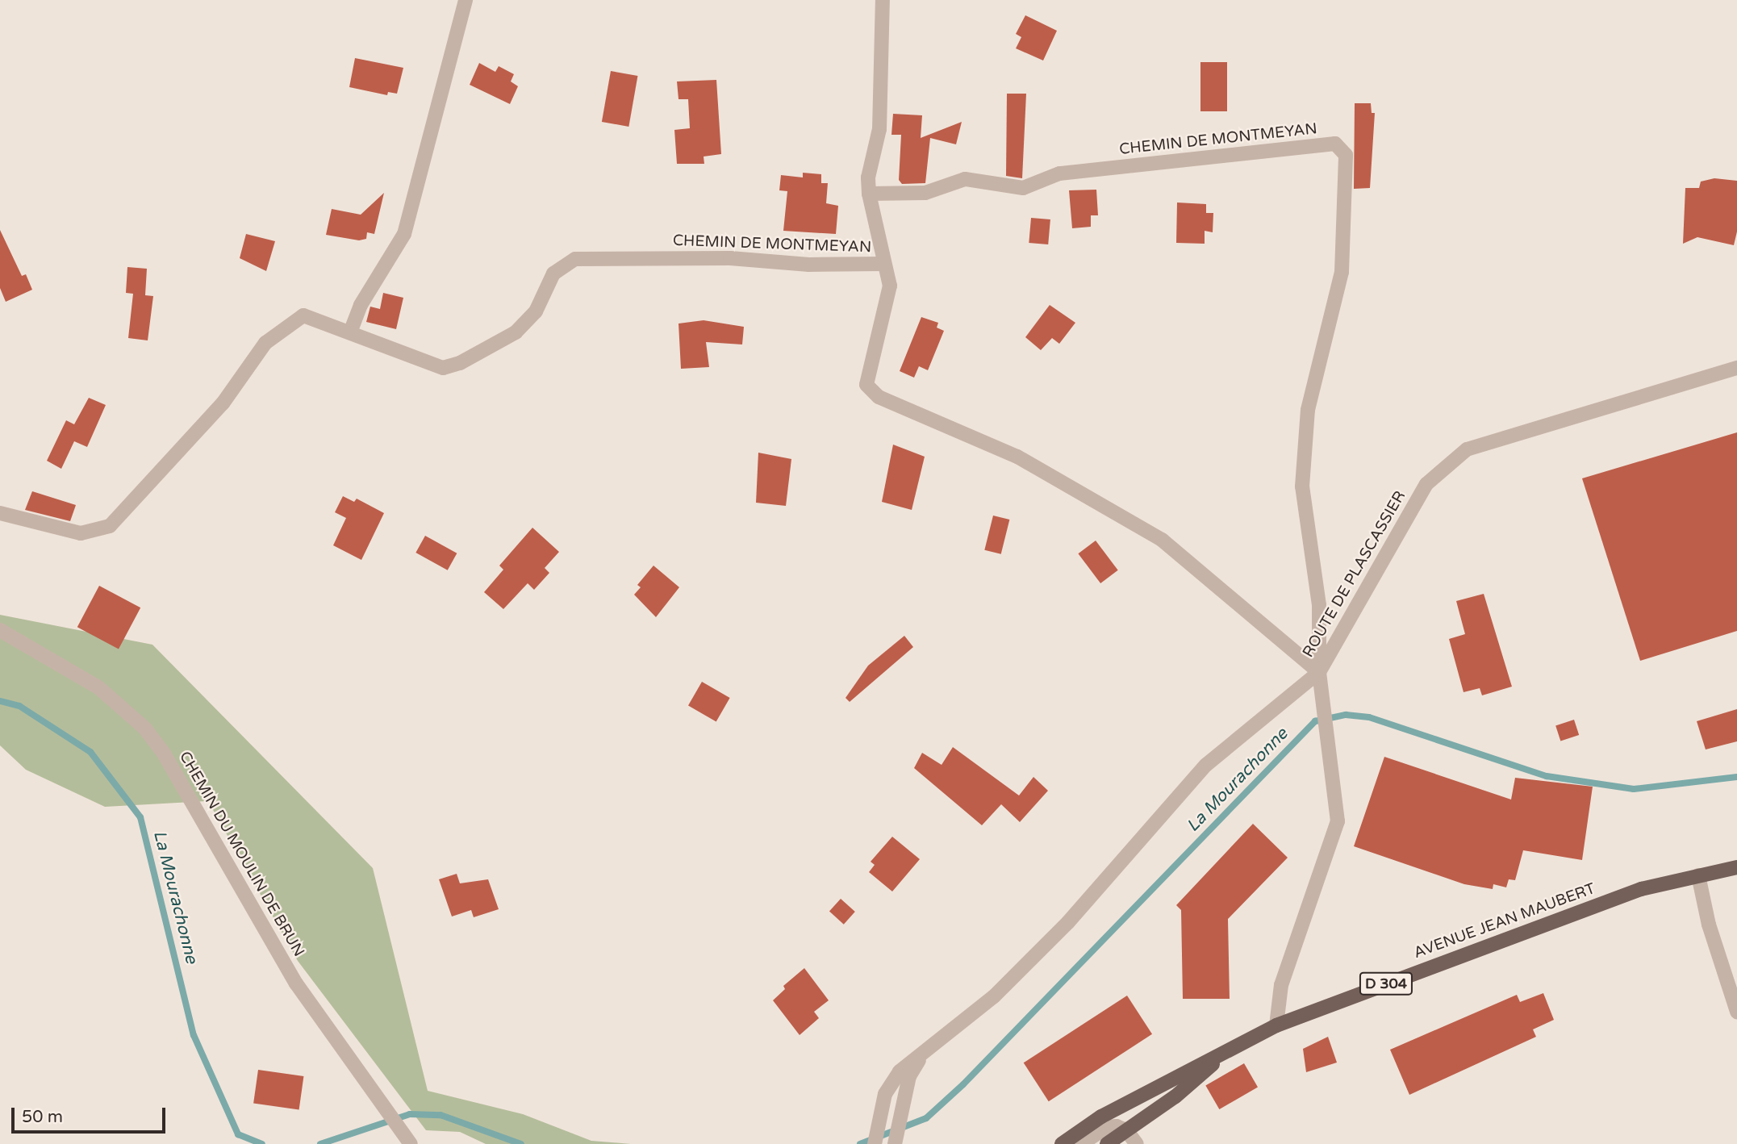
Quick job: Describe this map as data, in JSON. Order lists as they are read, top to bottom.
{
  "streets": {
    "main road": ["AVENUE JEAN MAUBERT", "D 304"],
    "street": ["CHEMIN DE MONTMEYAN", "ROUTE DE PLASCASSIER", "CHEMIN DU MOULIN DE BRUN"]
  },
  "crossings": [
    ["CHEMIN DE MONTMEYAN", "ROUTE DE PLASCASSIER"]
  ],
  "water": ["La Mourachonne"],
  "scale_bar": "50 m"
}
